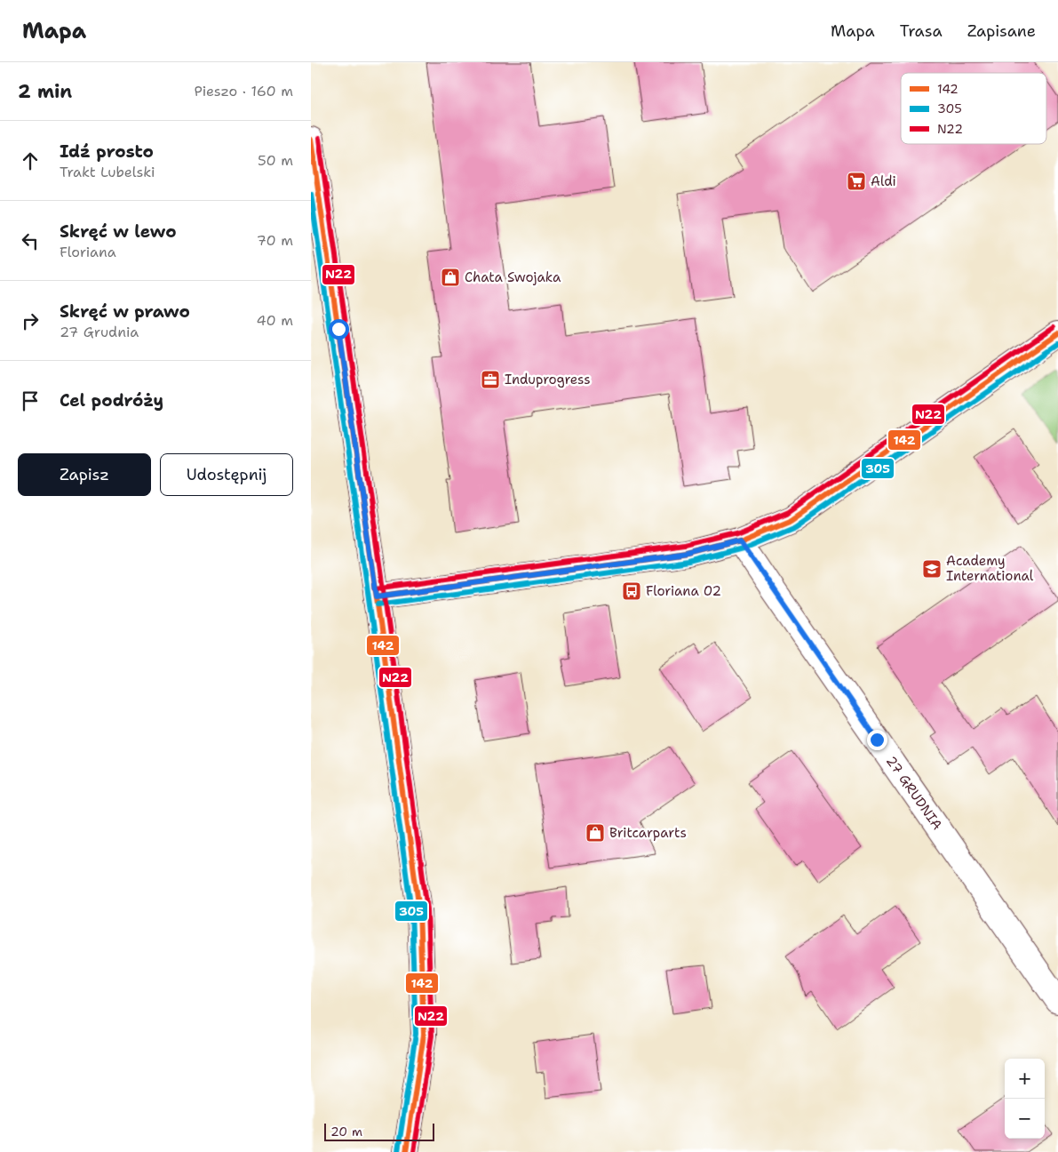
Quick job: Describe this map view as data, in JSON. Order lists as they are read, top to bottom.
{
  "streets": {
    "street": ["27 GRUDNIA"]
  },
  "places": {
    "supermarket": ["Aldi"],
    "shop": ["Chata Swojaka", "Britcarparts"],
    "office": ["Induprogress"],
    "school or university": ["Academy International"],
    "bus stop": ["Floriana 02"]
  },
  "lines": ["transit line N22", "transit line 142", "transit line 305"],
  "legend": ["142", "305", "N22"],
  "scale_bar": "20 m",
  "page": {
    "header": "Mapa",
    "nav": ["Mapa", "Trasa", "Zapisane"],
    "heading": ["2 min", "Pieszo · 160 m"],
    "list": [
      ["Idź prosto", "Trakt Lubelski", "50 m"],
      ["Skręć w lewo", "Floriana", "70 m"],
      ["Skręć w prawo", "27 Grudnia", "40 m"],
      "Cel podróży"
    ],
    "buttons": ["Zapisz", "Udostępnij"],
    "map_buttons": ["+", "−"],
    "scale": "20 m"
  }
}
